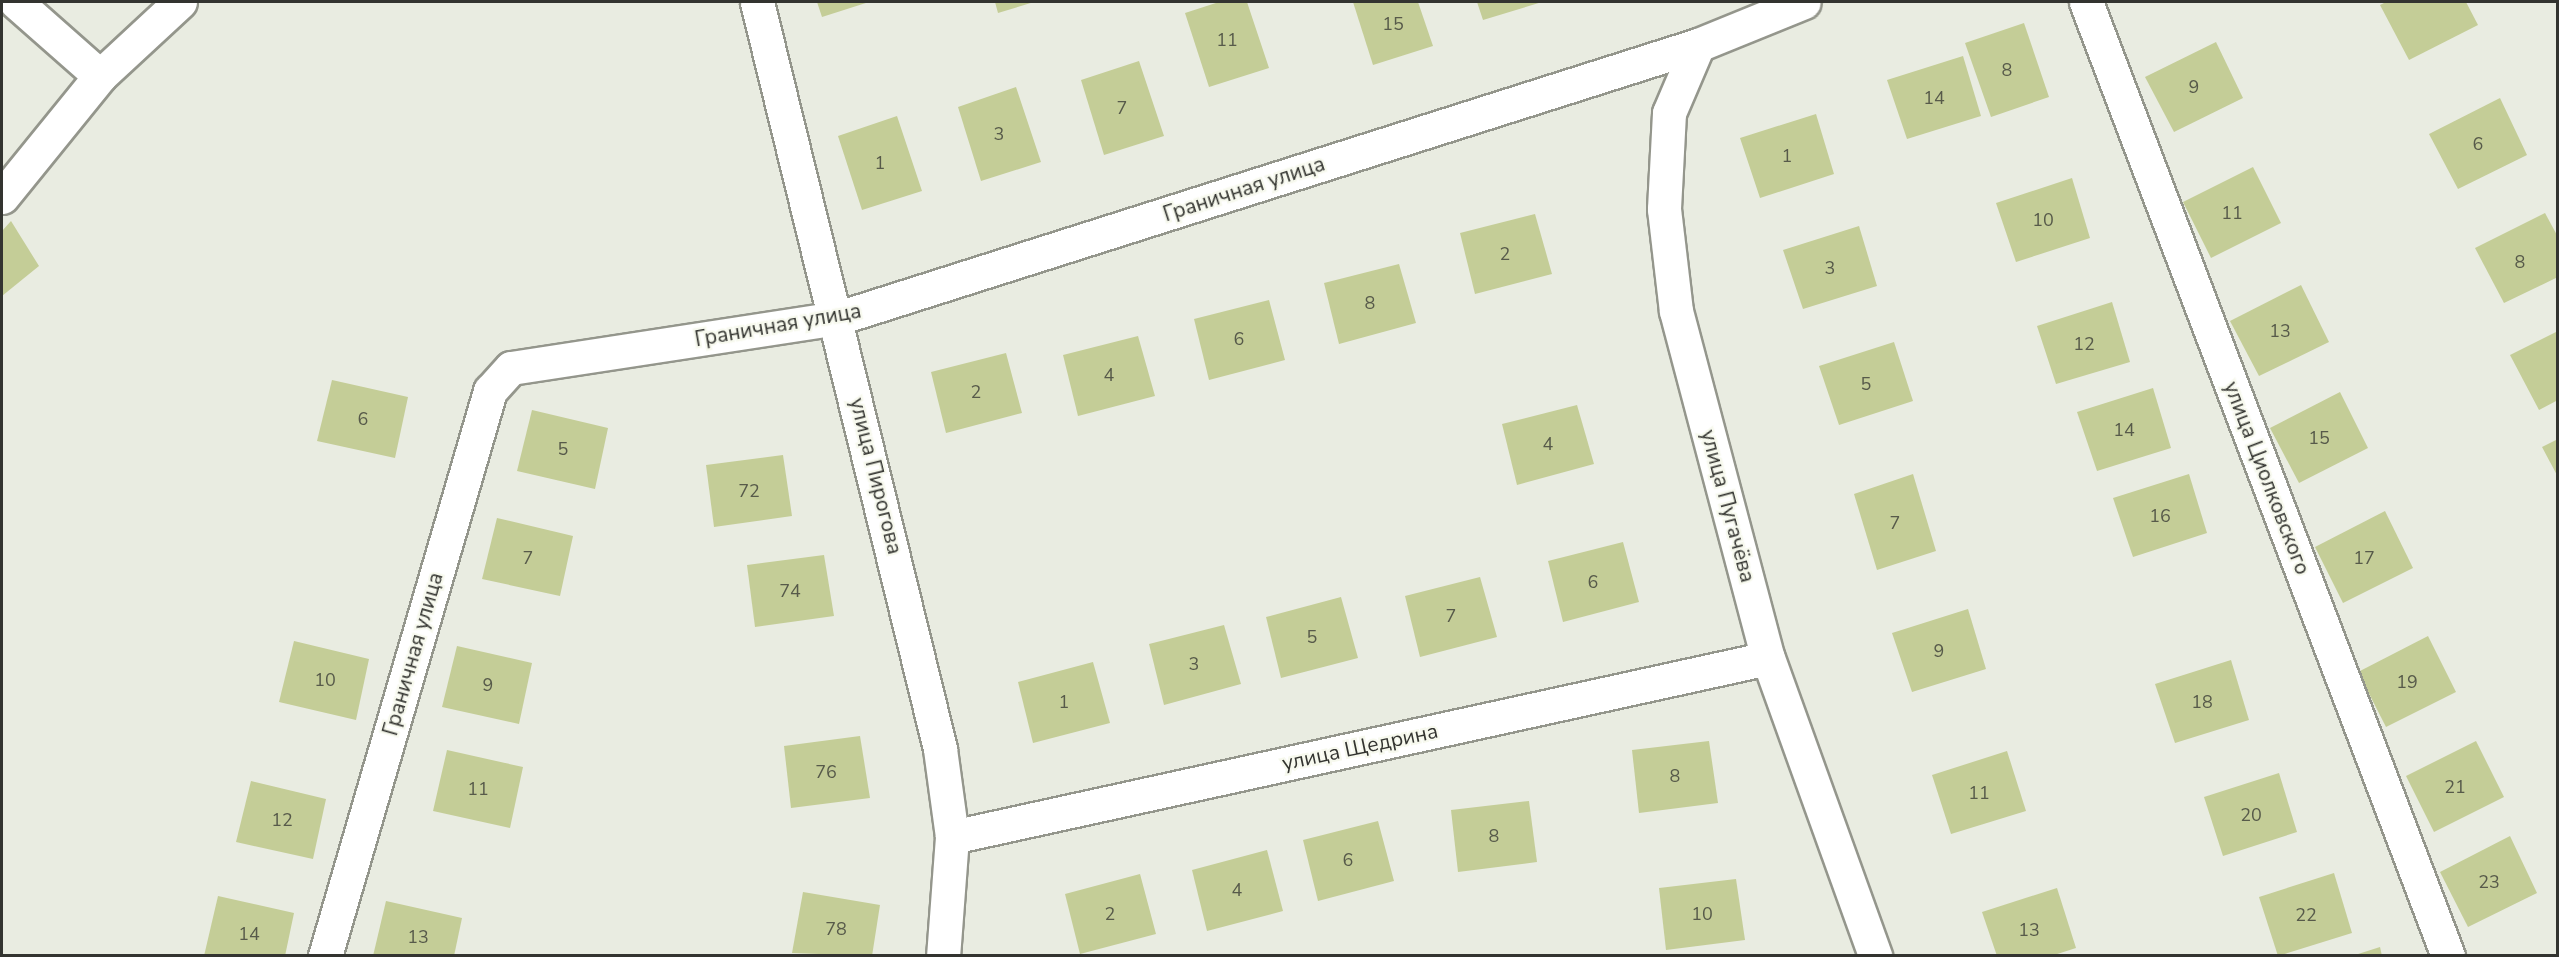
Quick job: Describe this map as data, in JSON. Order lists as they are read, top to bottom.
{
  "streets": {
    "street": [
      "Граничная улица",
      "улица Пирогова",
      "улица Циолковского",
      "улица Пугачёва",
      "улица Щедрина"
    ]
  },
  "crossings": [
    ["Граничная улица", "улица Пирогова"],
    ["Граничная улица", "улица Пугачёва"],
    ["улица Пирогова", "улица Щедрина"],
    ["улица Пугачёва", "улица Щедрина"]
  ],
  "house_numbers": [
    "15",
    "11",
    "8",
    "9",
    "14",
    "7",
    "3",
    "6",
    "1",
    "1",
    "11",
    "10",
    "2",
    "8",
    "3",
    "8",
    "13",
    "6",
    "12",
    "4",
    "5",
    "2",
    "6",
    "14",
    "15",
    "4",
    "5",
    "72",
    "16",
    "7",
    "7",
    "17",
    "6",
    "74",
    "7",
    "5",
    "9",
    "3",
    "10",
    "19",
    "9",
    "1",
    "18",
    "76",
    "8",
    "21",
    "11",
    "11",
    "20",
    "12",
    "8",
    "6",
    "23",
    "4",
    "2",
    "10",
    "22",
    "78",
    "13",
    "14",
    "13"
  ]
}
